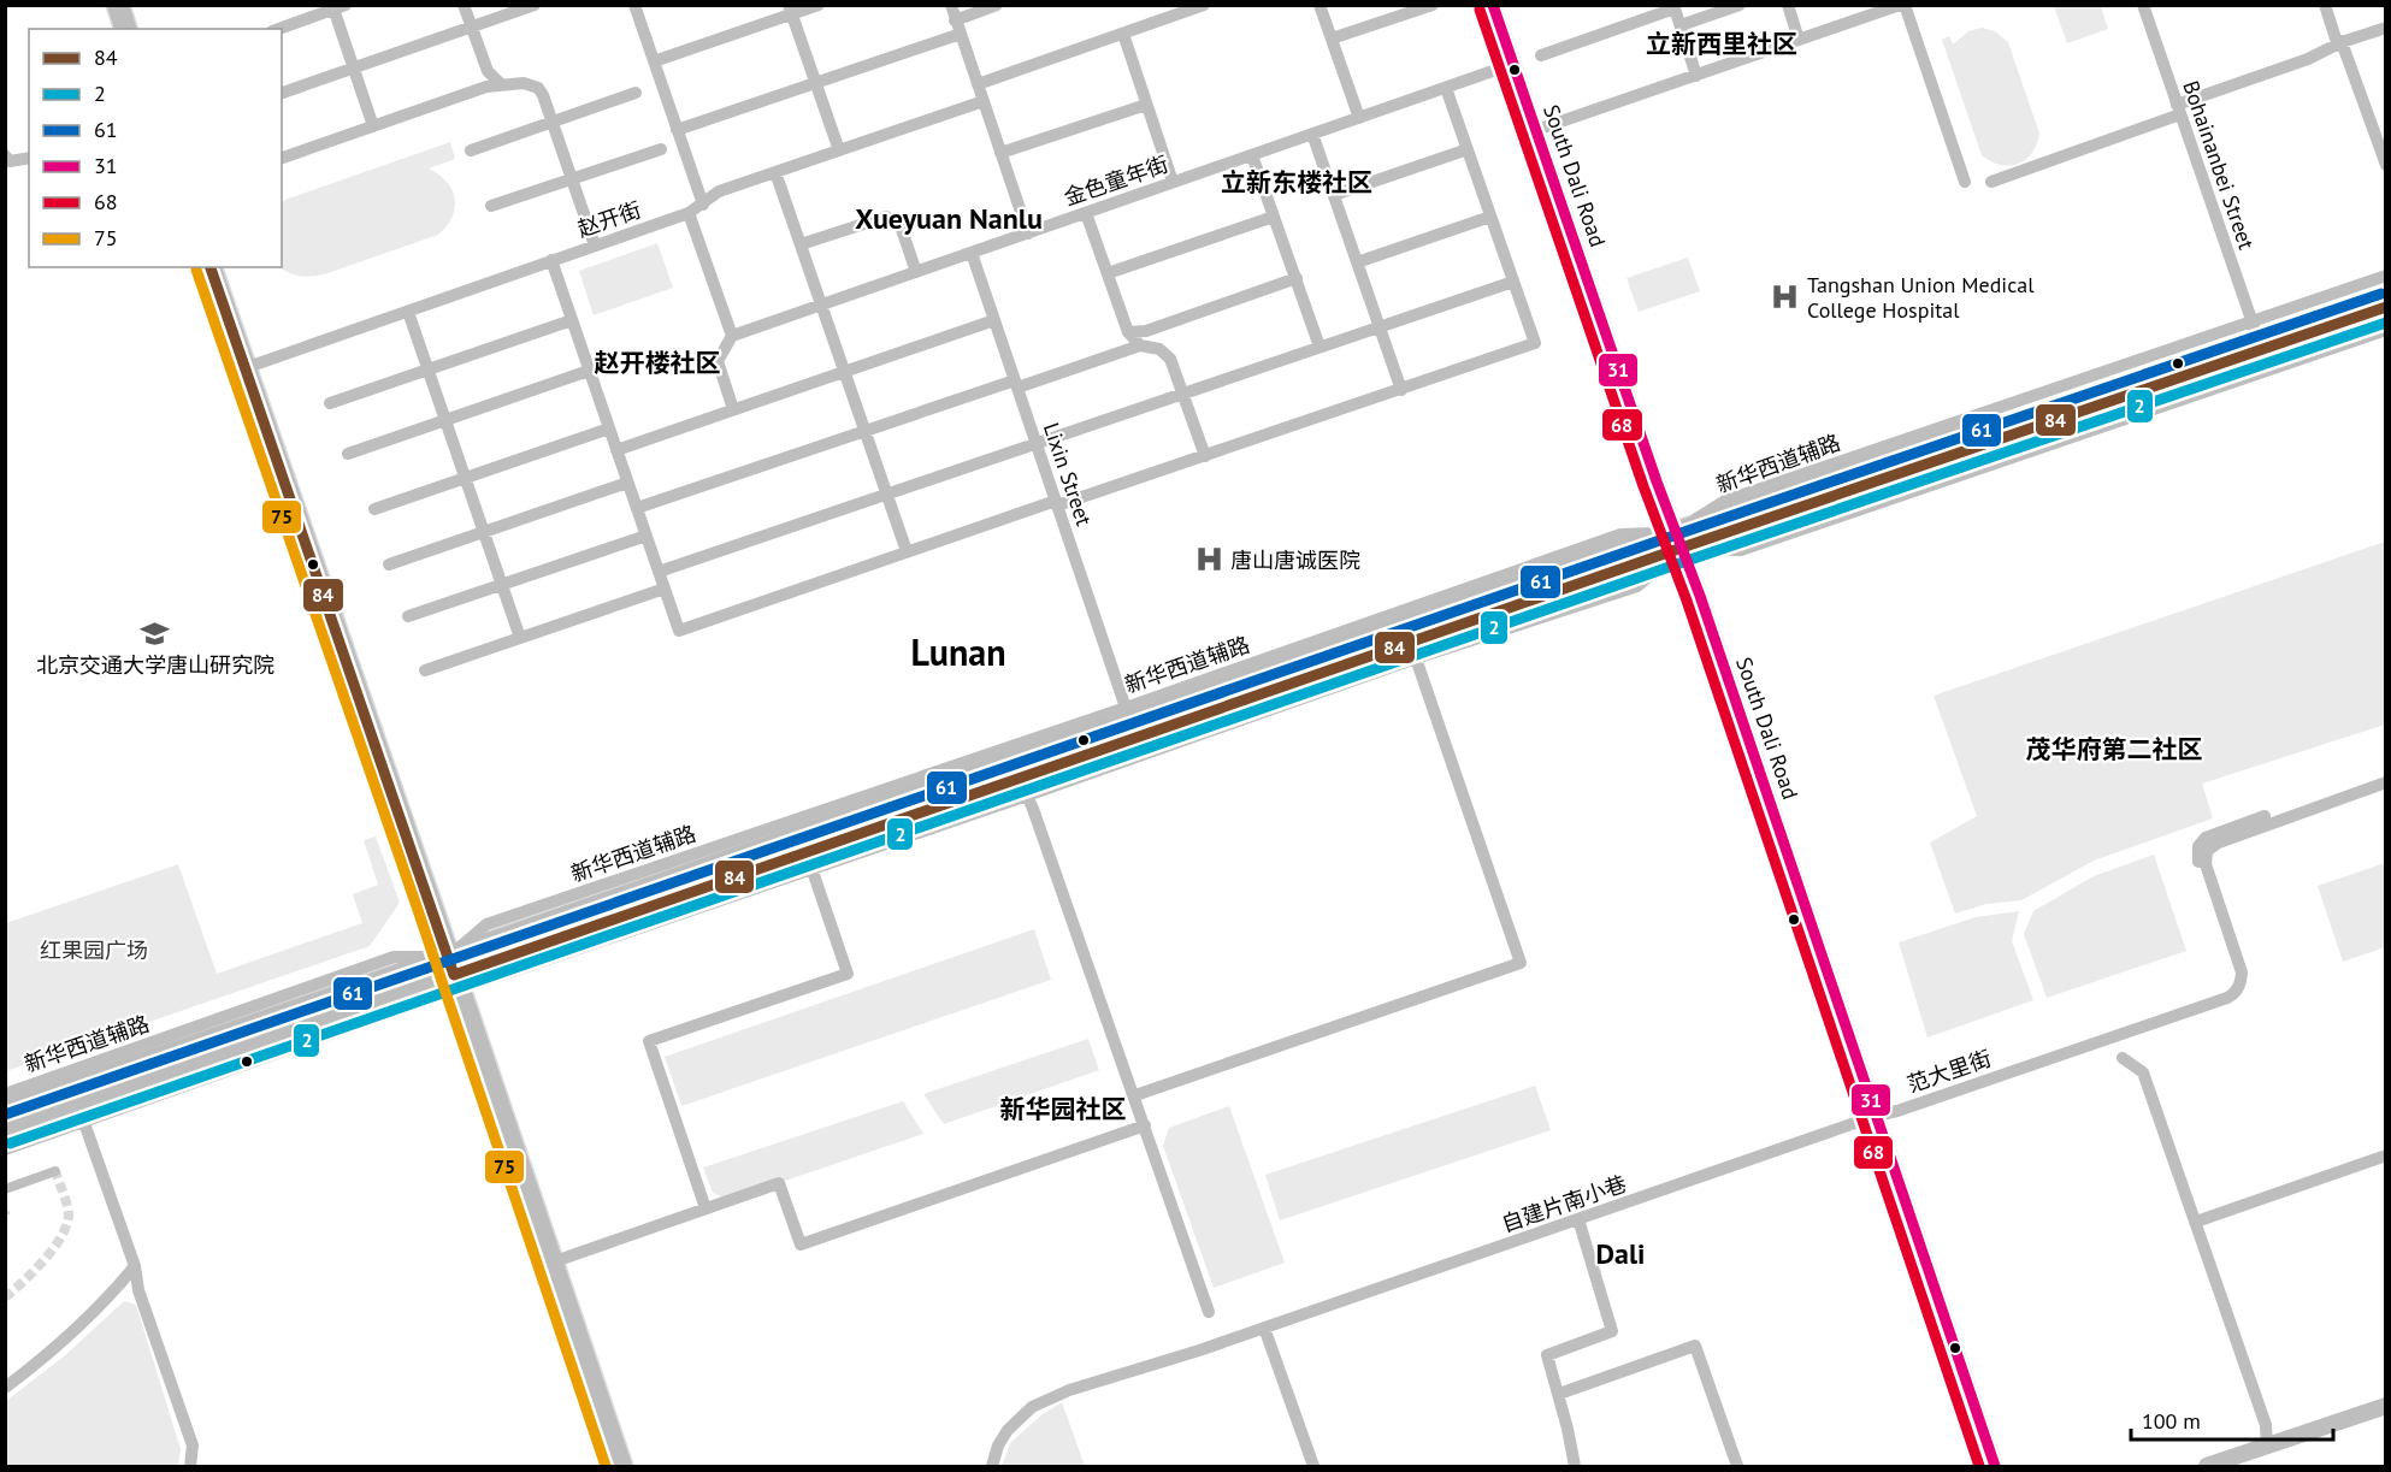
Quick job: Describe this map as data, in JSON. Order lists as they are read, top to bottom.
{
  "streets": {
    "street": [
      "Bohainanbei Street",
      "South Dali Road",
      "金色童年街",
      "赵开街",
      "新华西道辅路",
      "Lixin Street",
      "范大里街",
      "自建片南小巷"
    ]
  },
  "crossings": [
    ["South Dali Road", "金色童年街"],
    ["South Dali Road", "新华西道辅路"],
    ["South Dali Road", "范大里街"],
    ["South Dali Road", "自建片南小巷"],
    ["金色童年街", "Lixin Street"],
    ["新华西道辅路", "Lixin Street"],
    ["范大里街", "自建片南小巷"]
  ],
  "districts": [
    "立新西里社区",
    "立新东楼社区",
    "Xueyuan Nanlu",
    "赵开楼社区",
    "Lunan",
    "茂华府第二社区",
    "新华园社区",
    "Dali"
  ],
  "parks": ["红果园广场"],
  "places": {
    "hospital": ["Tangshan Union Medical College Hospital", "唐山唐诚医院"],
    "school or university": ["北京交通大学唐山研究院"]
  },
  "lines": [
    "transit line 31",
    "transit line 68",
    "transit line 84",
    "transit line 75",
    "transit line 61",
    "transit line 2"
  ],
  "legend": [
    "84",
    "2",
    "61",
    "31",
    "68",
    "75"
  ],
  "scale_bar": "100 m"
}
